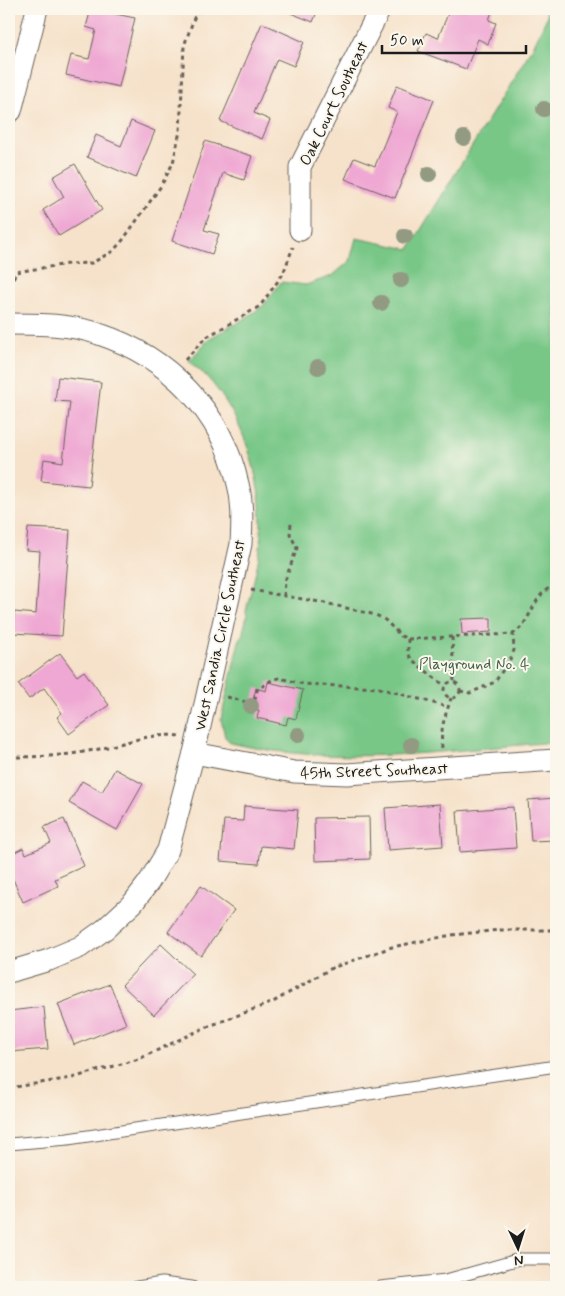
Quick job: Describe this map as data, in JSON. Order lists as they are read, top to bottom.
{
  "streets": {
    "street": ["Oak Court Southeast", "West Sandia Circle Southeast", "45th Street Southeast"]
  },
  "crossings": [
    ["West Sandia Circle Southeast", "45th Street Southeast"]
  ],
  "parks": ["Playground No. 4"],
  "scale_bar": "50 m",
  "north": "bottom"
}
